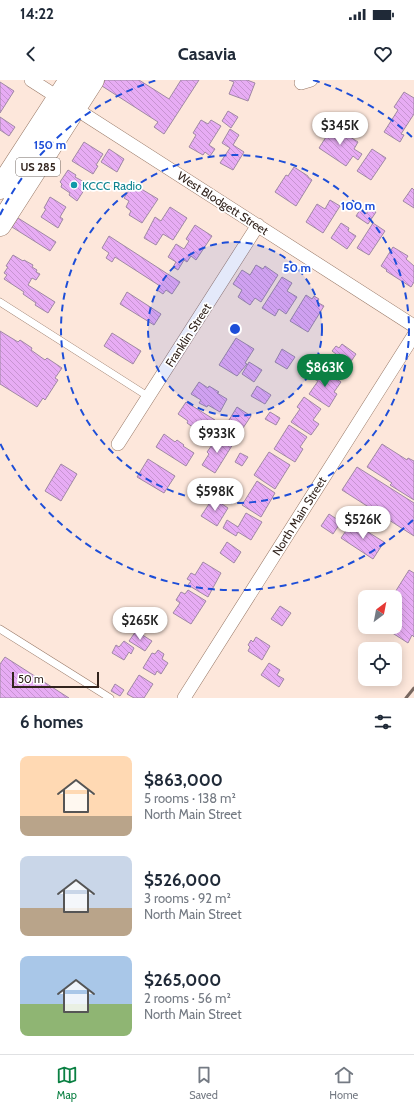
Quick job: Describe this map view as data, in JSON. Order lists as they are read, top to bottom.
{
  "streets": {
    "highway": ["US 285"],
    "street": ["West Blodgett Street", "Franklin Street", "North Main Street"]
  },
  "crossings": [
    ["US 285", "West Blodgett Street"],
    ["West Blodgett Street", "Franklin Street"]
  ],
  "places": ["KCCC Radio"],
  "scale_bar": "50 m",
  "north": "top right",
  "page": {
    "status": "14:22",
    "header": "Casavia",
    "price": [
      "$345K",
      "$863K",
      "$933K",
      "$598K",
      "$526K",
      "$265K"
    ],
    "scale": "50 m",
    "heading": "6 homes",
    "list": [
      {
        "name": "$863,000",
        "note": "5 rooms · 138 m² · North Main Street"
      },
      {
        "name": "$526,000",
        "note": "3 rooms · 92 m² · North Main Street"
      },
      {
        "name": "$265,000",
        "note": "2 rooms · 56 m² · North Main Street"
      }
    ],
    "tabs": ["Map", "Saved", "Home"]
  },
  "rings": ["150 m", "100 m", "50 m"]
}
